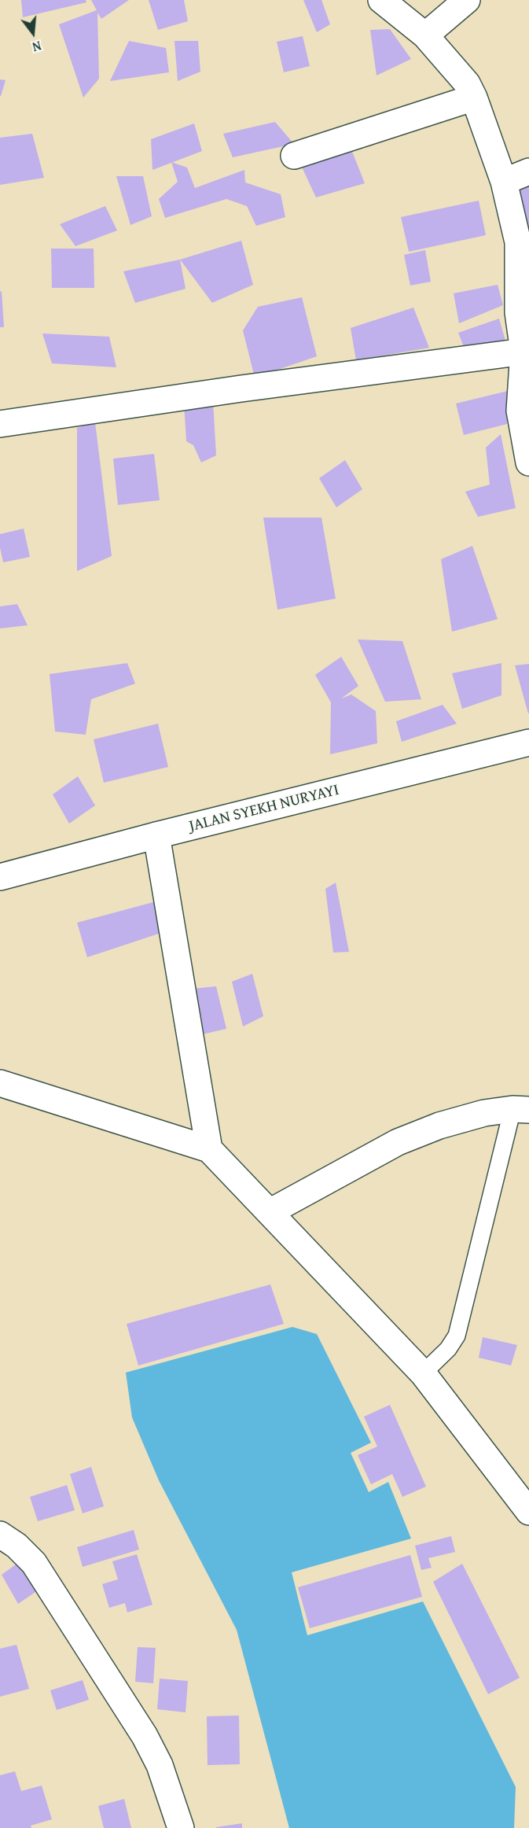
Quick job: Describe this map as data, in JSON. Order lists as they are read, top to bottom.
{
  "streets": {
    "street": ["JALAN SYEKH NURYAYI"]
  },
  "north": "bottom"
}
